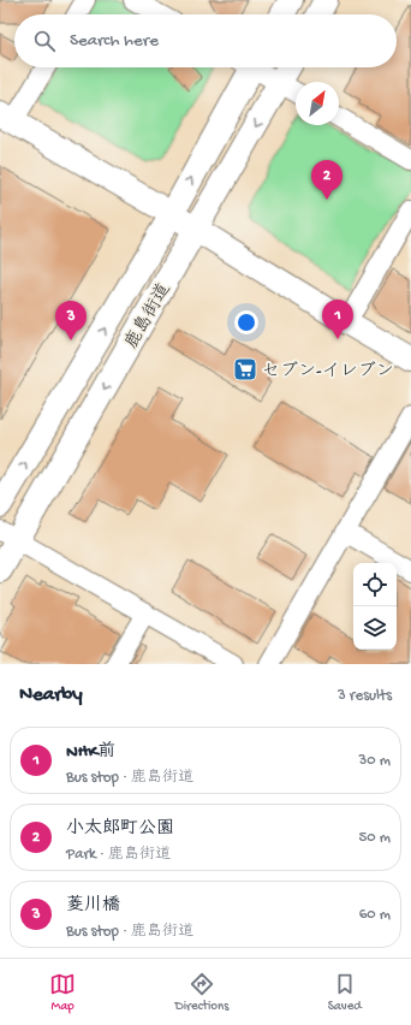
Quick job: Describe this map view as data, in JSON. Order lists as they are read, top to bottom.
{
  "streets": {
    "street": ["鹿島街道"]
  },
  "places": {
    "supermarket": ["セブン-イレブン"]
  },
  "north": "top right",
  "page": {
    "search": "Search here",
    "pins": ["2", "1", "3"],
    "heading": ["Nearby", "3 results"],
    "list": [
      {
        "mark": "1",
        "name": "NHK前",
        "note": "Bus stop · 鹿島街道",
        "value": "30 m"
      },
      {
        "mark": "2",
        "name": "小太郎町公園",
        "note": "Park · 鹿島街道",
        "value": "50 m"
      },
      {
        "mark": "3",
        "name": "菱川橋",
        "note": "Bus stop · 鹿島街道",
        "value": "60 m"
      }
    ],
    "nav": ["Map", "Directions", "Saved"]
  }
}
